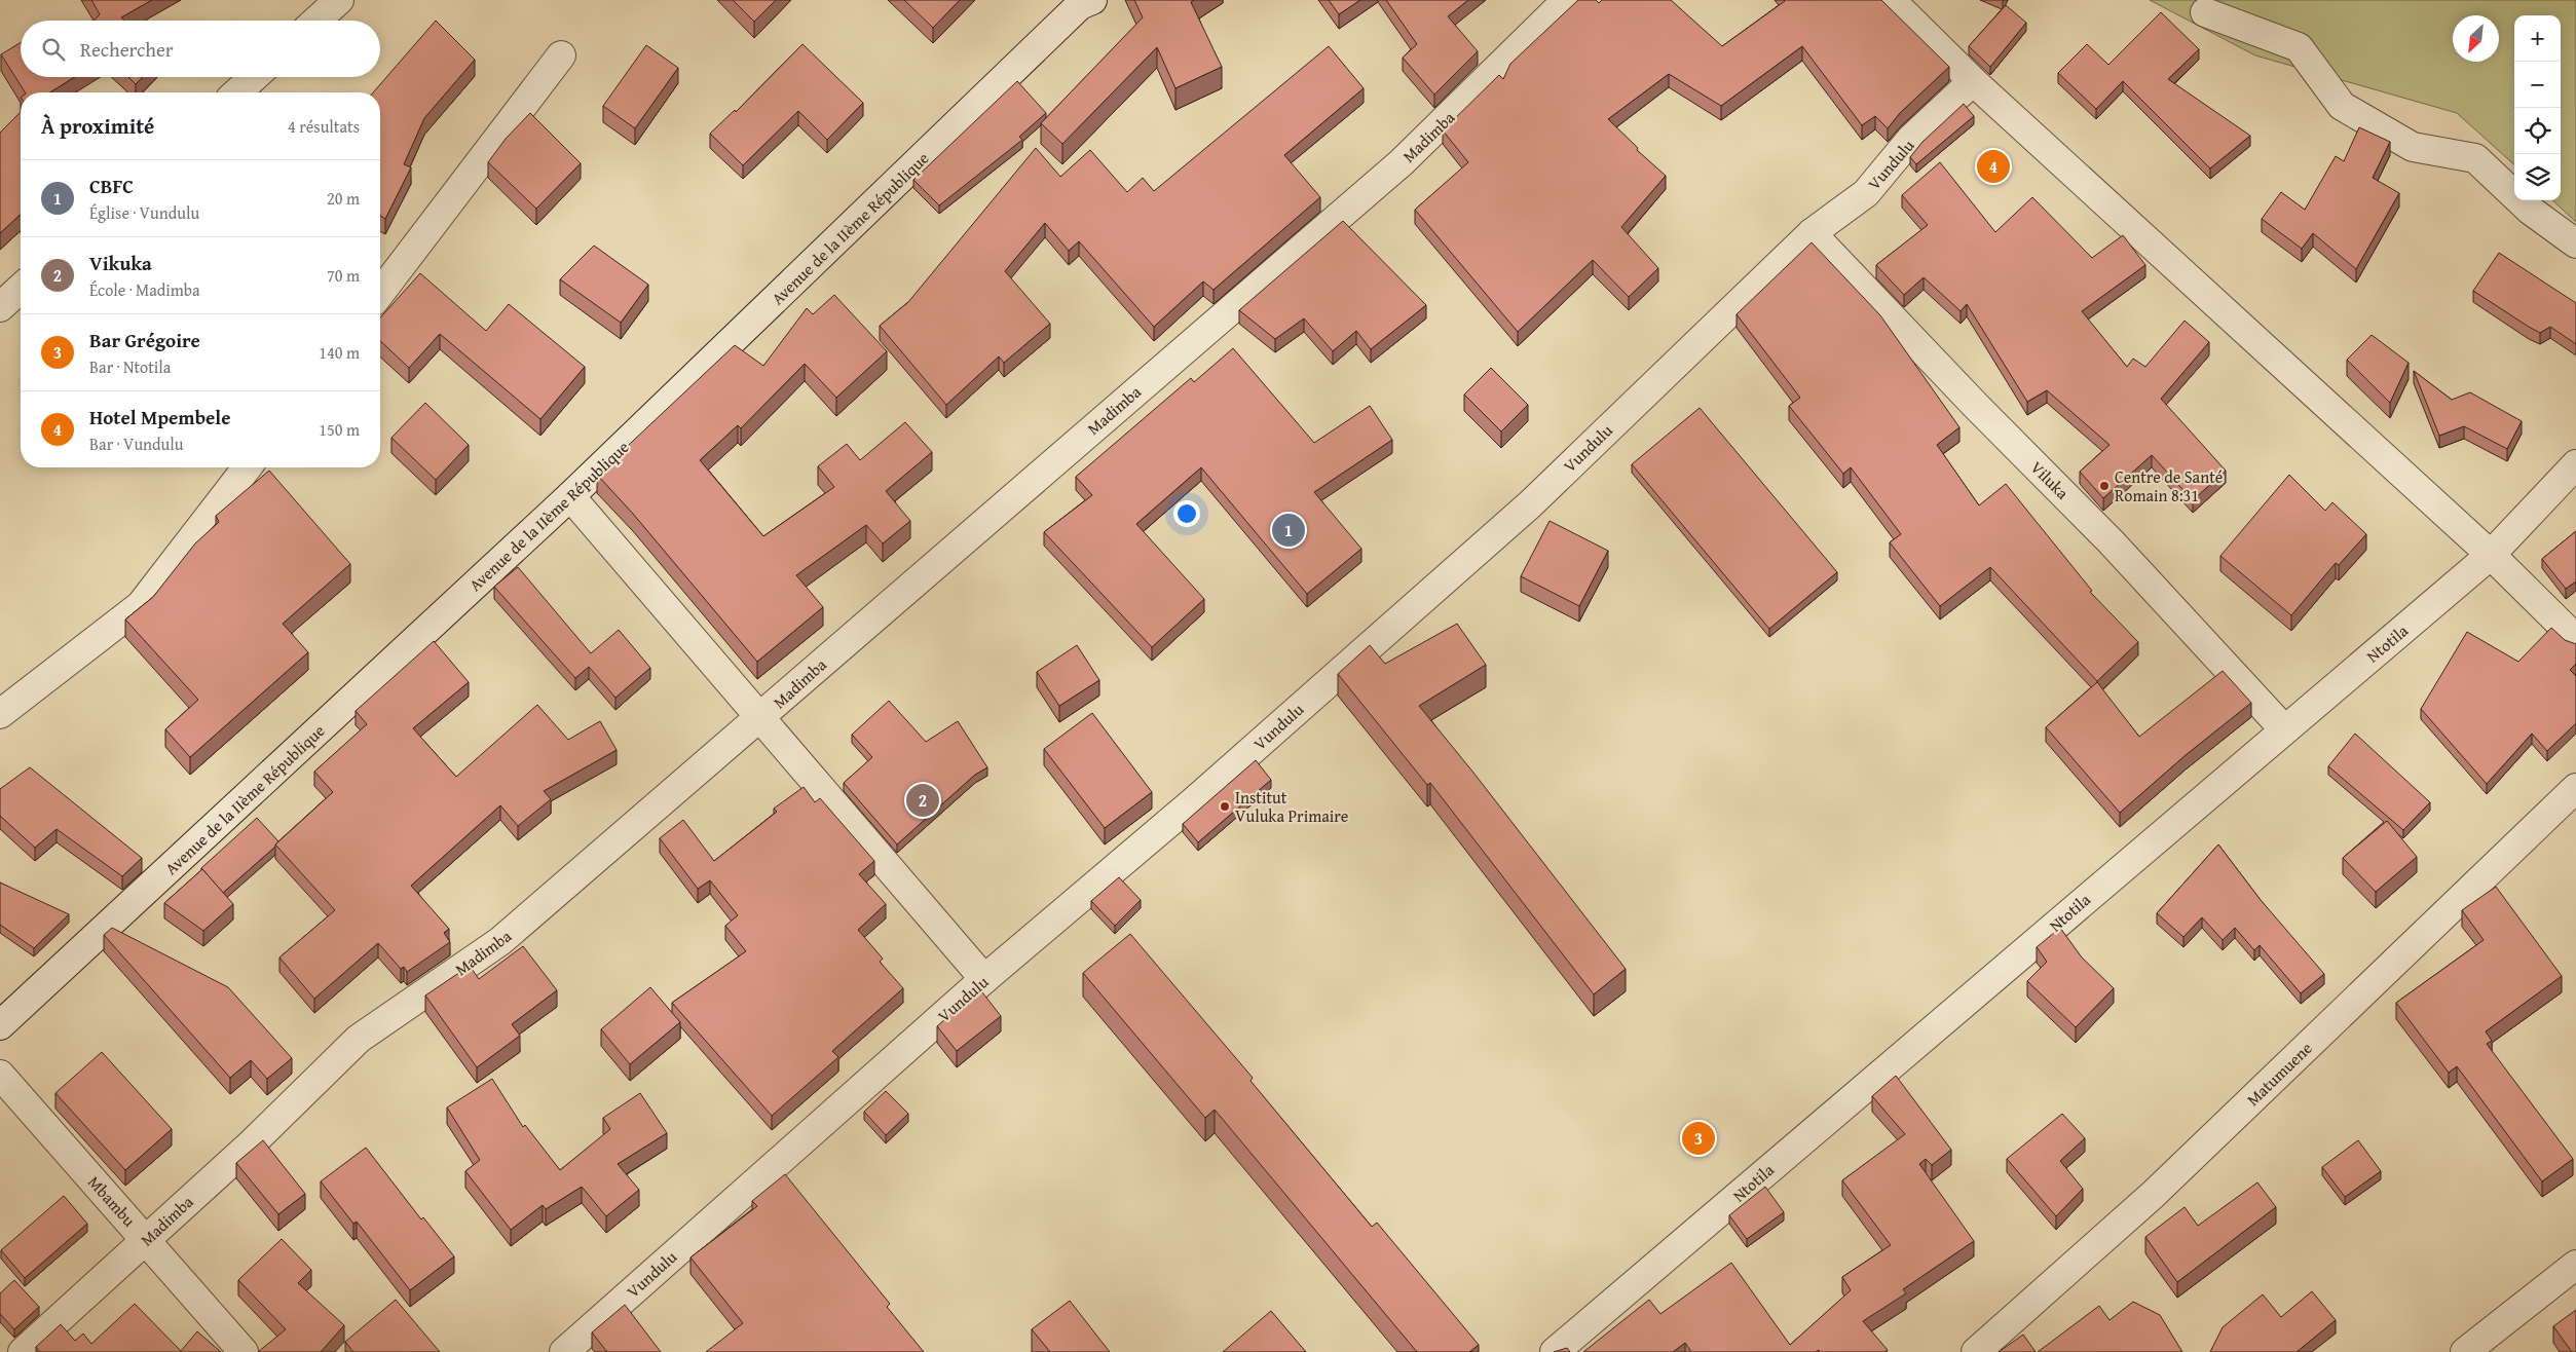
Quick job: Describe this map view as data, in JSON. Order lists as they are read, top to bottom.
{
  "streets": {
    "street": [
      "Madimba",
      "Vundulu",
      "Avenue de la IIème République",
      "Viluka",
      "Ntotila",
      "Matumuene",
      "Mbambu"
    ]
  },
  "crossings": [
    ["Madimba", "Mbambu"],
    ["Vundulu", "Viluka"],
    ["Viluka", "Ntotila"]
  ],
  "places": ["Centre de Santé Romain 8:31", "Institut Vuluka Primaire"],
  "north": "bottom left",
  "page": {
    "map_buttons": ["+", "−"],
    "search": "Rechercher",
    "heading": ["À proximité", "4 résultats"],
    "pins": [
      "4",
      "1",
      "2",
      "3"
    ],
    "list": [
      {
        "mark": "1",
        "name": "CBFC",
        "note": "Église · Vundulu",
        "value": "20 m"
      },
      {
        "mark": "2",
        "name": "Vikuka",
        "note": "École · Madimba",
        "value": "70 m"
      },
      {
        "mark": "3",
        "name": "Bar Grégoire",
        "note": "Bar · Ntotila",
        "value": "140 m"
      },
      {
        "mark": "4",
        "name": "Hotel Mpembele",
        "note": "Bar · Vundulu",
        "value": "150 m"
      }
    ]
  }
}
